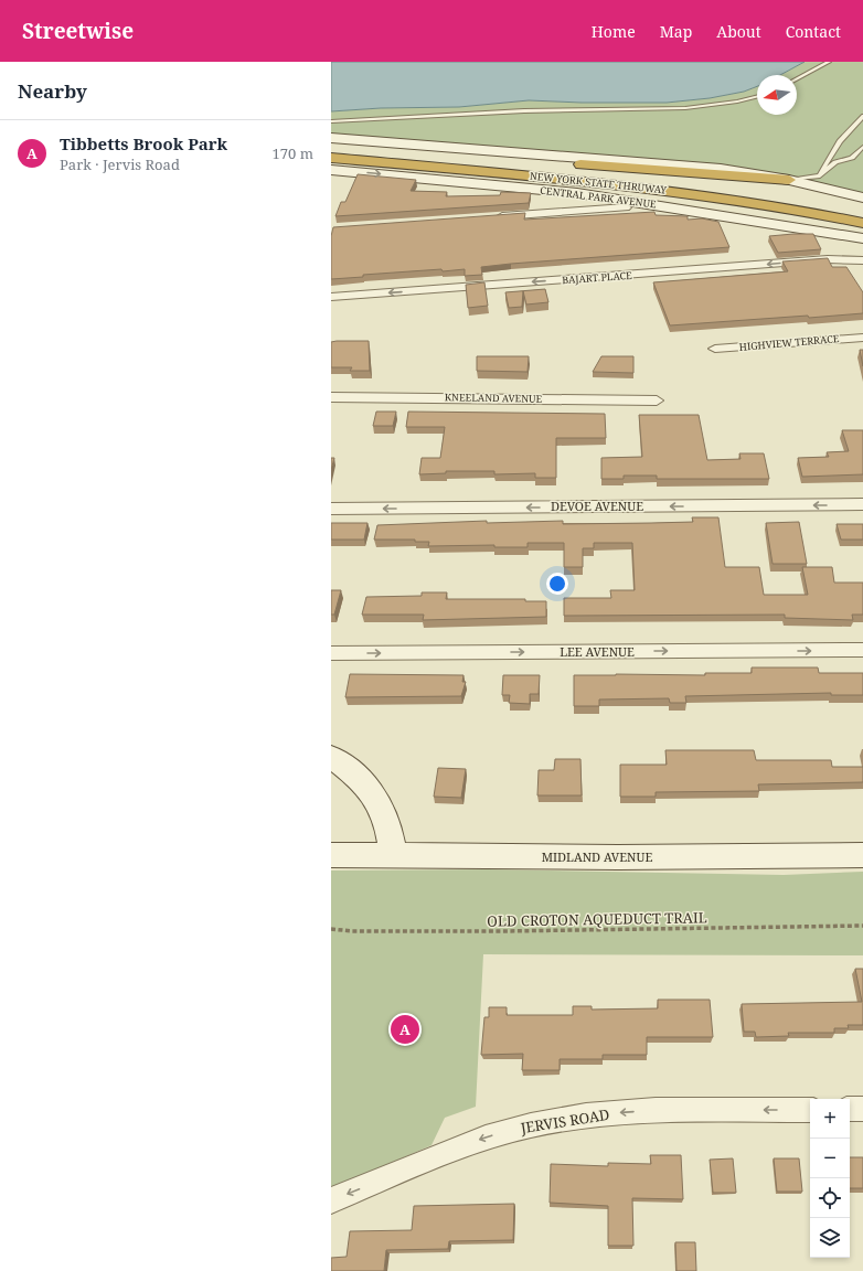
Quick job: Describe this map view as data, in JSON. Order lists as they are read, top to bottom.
{
  "streets": {
    "highway": ["NEW YORK STATE THRUWAY"],
    "main road": ["CENTRAL PARK AVENUE", "MIDLAND AVENUE"],
    "street": [
      "BAJART PLACE",
      "HIGHVIEW TERRACE",
      "KNEELAND AVENUE",
      "DEVOE AVENUE",
      "LEE AVENUE",
      "JERVIS ROAD"
    ],
    "path": ["OLD CROTON AQUEDUCT TRAIL"]
  },
  "one_way": [
    "BAJART PLACE",
    "DEVOE AVENUE",
    "LEE AVENUE",
    "JERVIS ROAD"
  ],
  "north": "left",
  "page": {
    "header": "Streetwise",
    "nav": [
      "Home",
      "Map",
      "About",
      "Contact"
    ],
    "heading": "Nearby",
    "list": [
      {
        "mark": "A",
        "name": "Tibbetts Brook Park",
        "note": "Park · Jervis Road",
        "value": "170 m"
      }
    ],
    "pins": "A",
    "map_buttons": ["+", "−"]
  }
}
